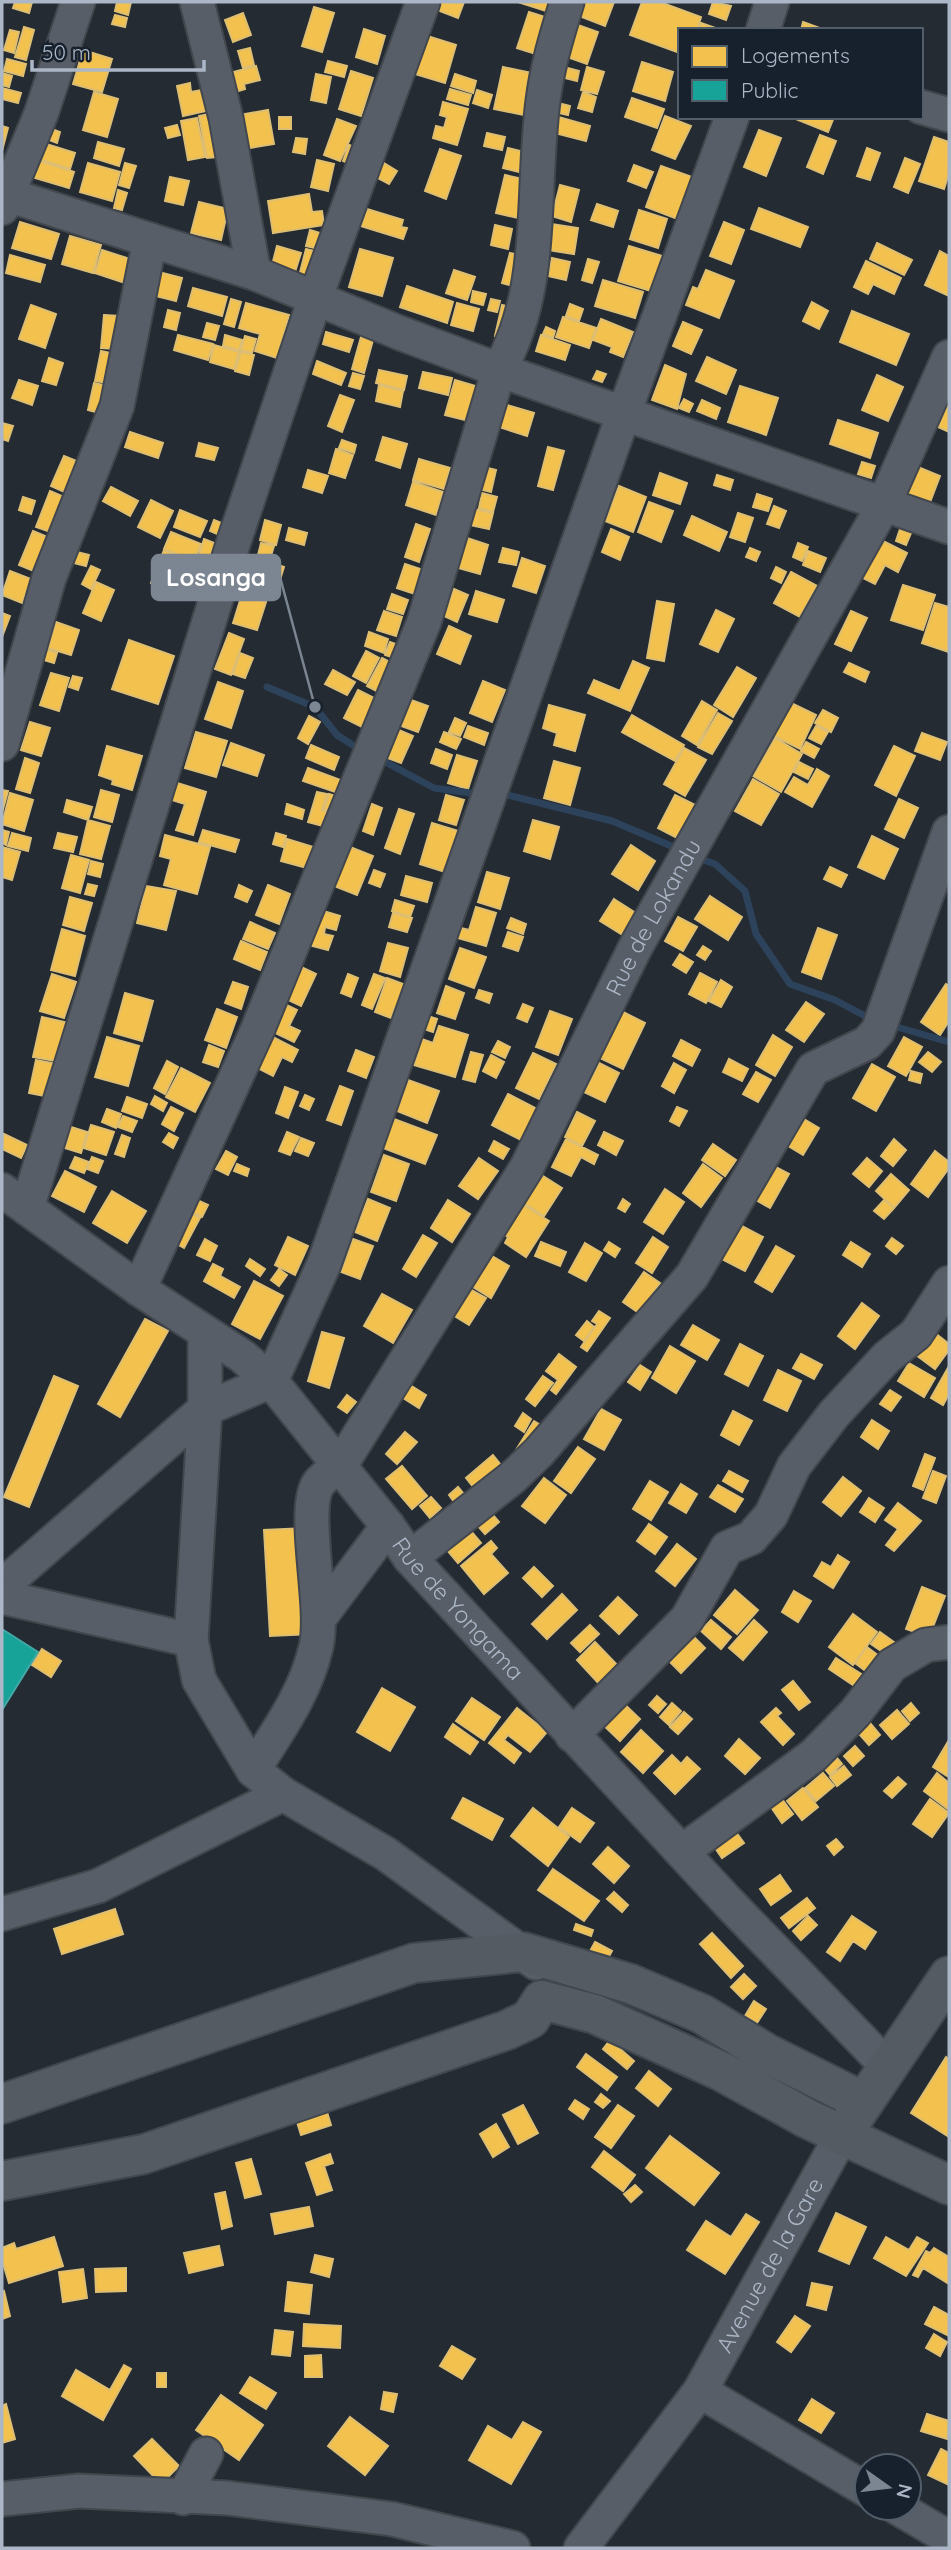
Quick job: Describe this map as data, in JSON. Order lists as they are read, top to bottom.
{
  "streets": {
    "main road": ["Avenue de la Gare"],
    "street": ["Rue de Lokandu", "Rue de Yongama"]
  },
  "crossings": [
    ["Rue de Lokandu", "Rue de Yongama"],
    ["Rue de Yongama", "Avenue de la Gare"]
  ],
  "places": ["Losanga"],
  "legend": ["Logements", "Public"],
  "scale_bar": "50 m",
  "north": "right"
}
